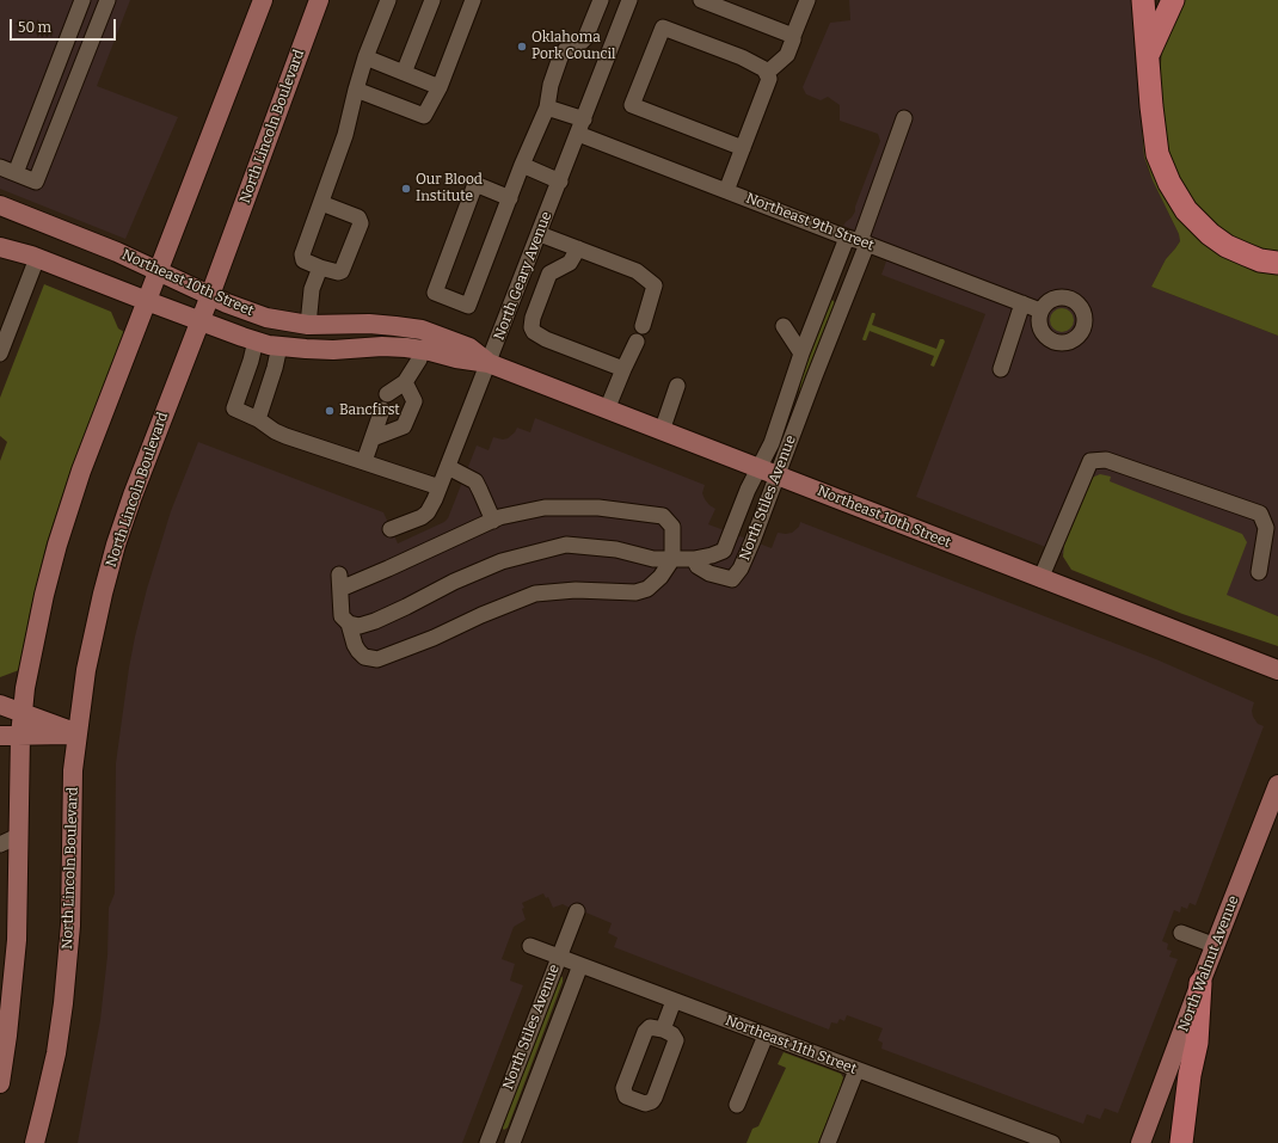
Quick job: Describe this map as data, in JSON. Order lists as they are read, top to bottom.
{
  "streets": {
    "main road": ["North Lincoln Boulevard", "Northeast 10th Street", "North Walnut Avenue"],
    "street": [
      "Northeast 9th Street",
      "North Geary Avenue",
      "North Stiles Avenue",
      "Northeast 11th Street"
    ]
  },
  "crossings": [
    ["North Lincoln Boulevard", "Northeast 10th Street"],
    ["Northeast 9th Street", "North Geary Avenue"],
    ["Northeast 9th Street", "North Stiles Avenue"],
    ["North Geary Avenue", "Northeast 10th Street"],
    ["Northeast 10th Street", "North Stiles Avenue"],
    ["North Stiles Avenue", "Northeast 11th Street"]
  ],
  "places": ["Oklahoma Pork Council", "Our Blood Institute", "Bancfirst"],
  "scale_bar": "50 m"
}
